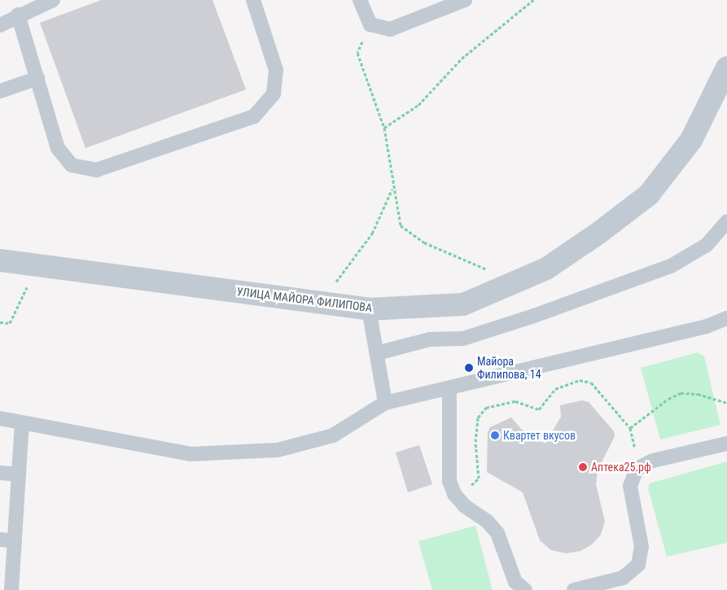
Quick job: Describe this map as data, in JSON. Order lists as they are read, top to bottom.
{
  "streets": {
    "street": ["УЛИЦА МАЙОРА ФИЛИПОВА"]
  },
  "places": ["Майора Филипова, 14", "Квартет вкусов", "Аптека25.рф"]
}
